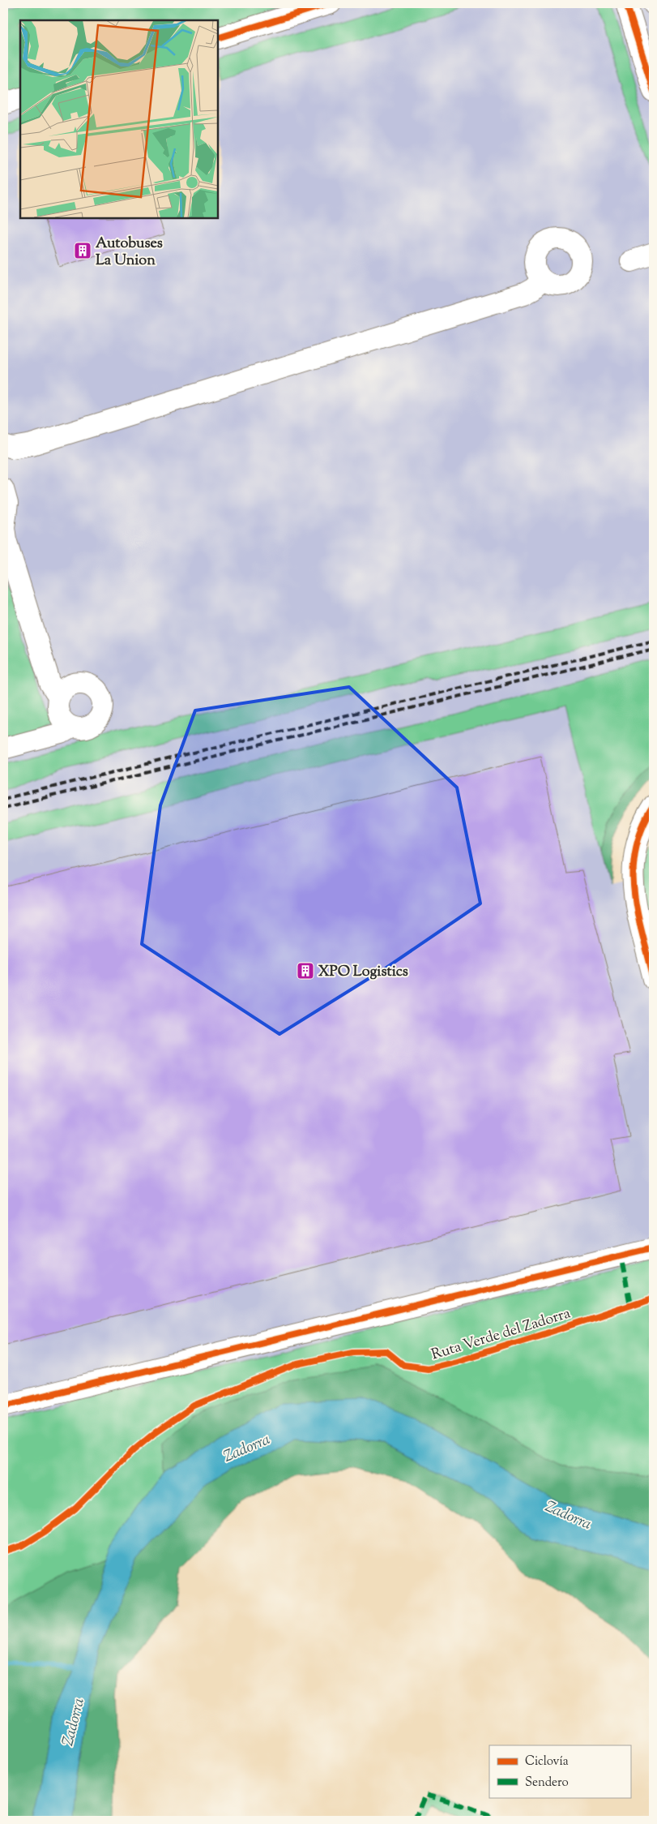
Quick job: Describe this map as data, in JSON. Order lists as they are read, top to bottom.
{
  "streets": {
    "cycle path": ["Ruta Verde del Zadorra"]
  },
  "water": ["Zadorra"],
  "places": {
    "building": ["Autobuses La Union", "XPO Logistics"]
  },
  "legend": ["Ciclovía", "Sendero"]
}
